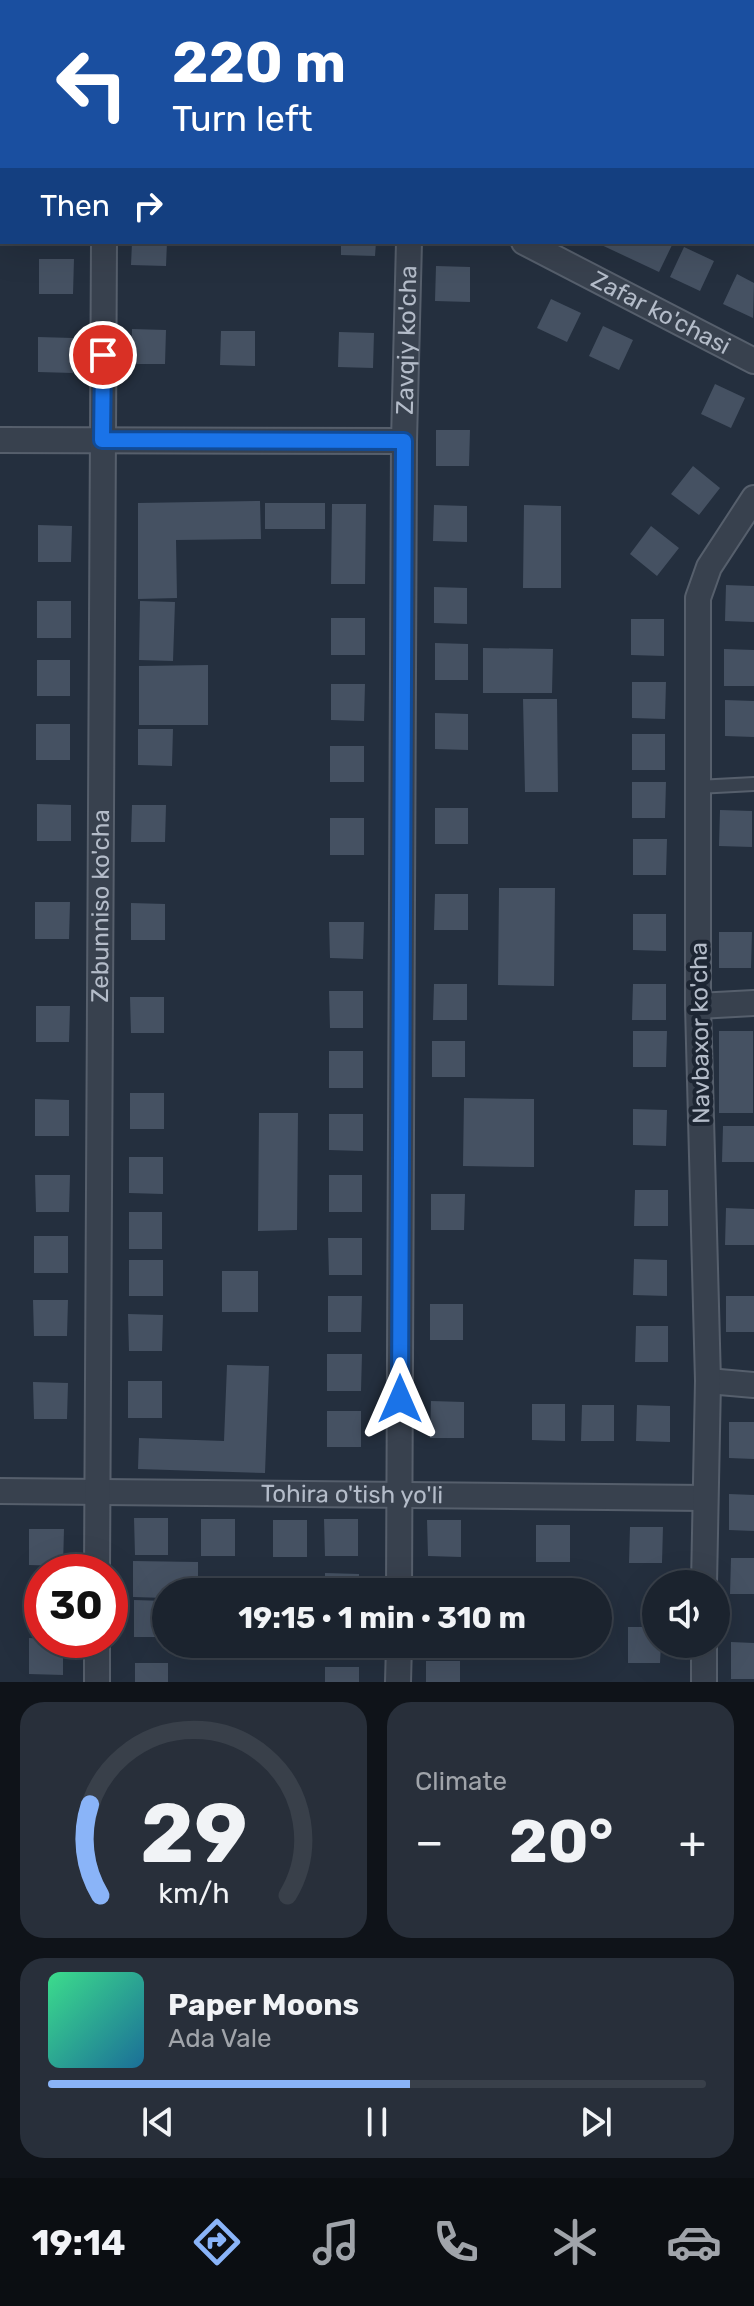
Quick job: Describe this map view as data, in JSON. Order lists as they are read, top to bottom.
{
  "streets": {
    "street": [
      "Zafar ko'chasi",
      "Zavqiy ko'cha",
      "Zebunniso ko'cha",
      "Navbaxor ko'cha",
      "Tohira o'tish yo'li"
    ]
  },
  "crossings": [
    ["Zavqiy ko'cha", "Tohira o'tish yo'li"],
    ["Zebunniso ko'cha", "Tohira o'tish yo'li"],
    ["Navbaxor ko'cha", "Tohira o'tish yo'li"]
  ],
  "page": {
    "turn": ["220 m", "Turn left"],
    "then": "Then",
    "limit": "30",
    "trip": "19:15 · 1 min · 310 m",
    "tile": "Climate",
    "heat": ["−", "20°", "+"],
    "song": ["Paper Moons", "Ada Vale"],
    "tabs": "19:14",
    "gauge": ["29", "km/h"]
  }
}
